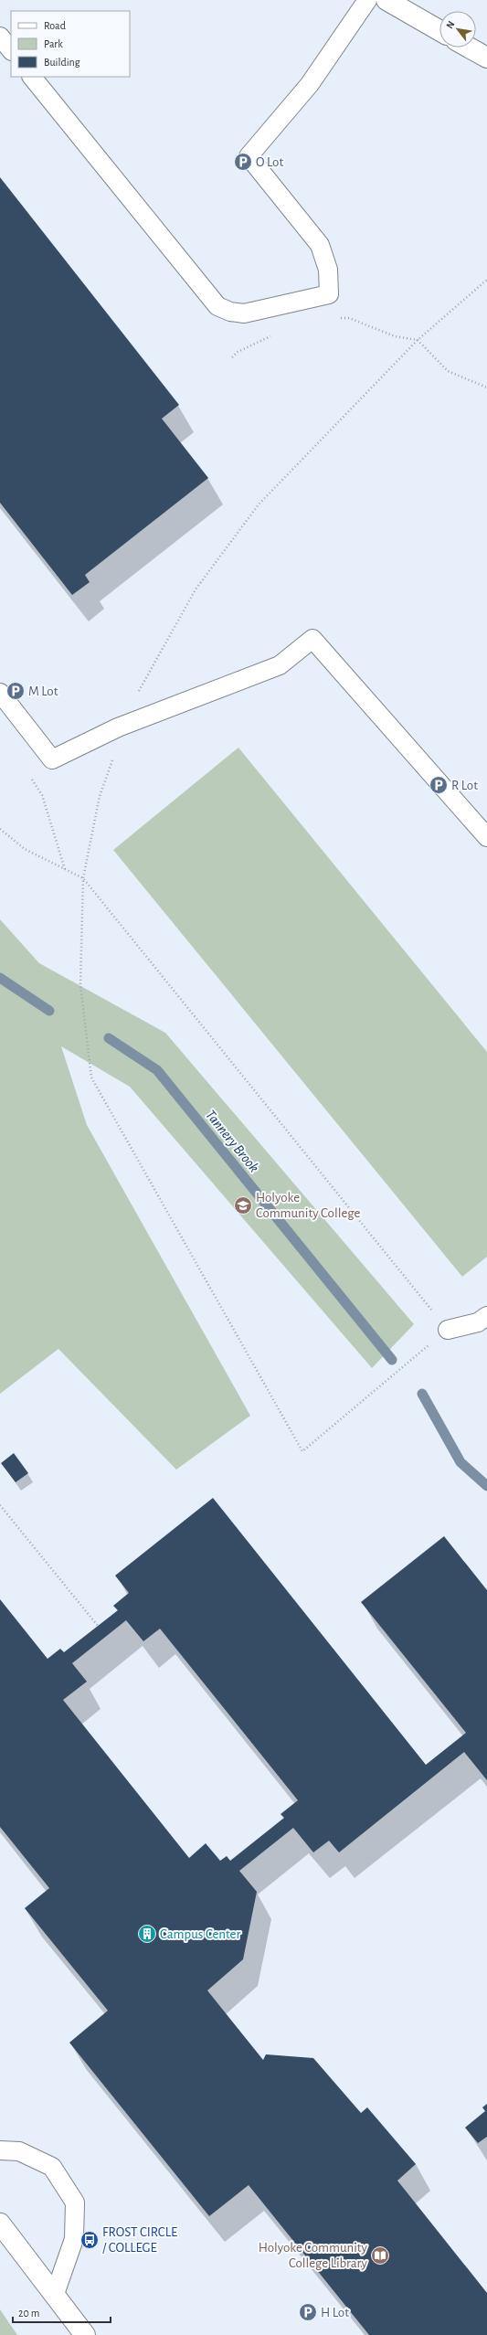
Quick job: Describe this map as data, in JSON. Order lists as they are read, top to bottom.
{
  "water": ["Tannery Brook"],
  "places": {
    "parking": [
      "O Lot",
      "M Lot",
      "R Lot",
      "H Lot"
    ],
    "school or university": ["Holyoke Community College"],
    "building": ["Campus Center"],
    "bus stop": ["FROST CIRCLE / COLLEGE"],
    "library": ["Holyoke Community College Library"]
  },
  "legend": ["Road", "Park", "Building"],
  "scale_bar": "20 m",
  "north": "top left"
}
